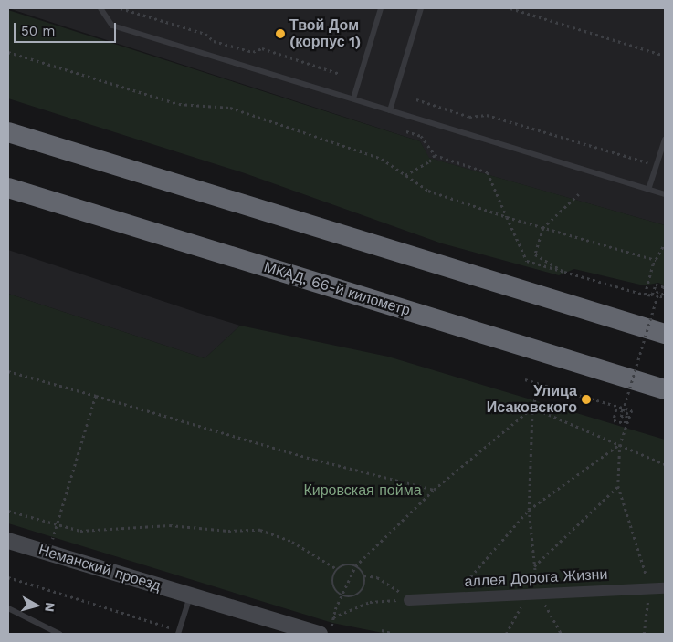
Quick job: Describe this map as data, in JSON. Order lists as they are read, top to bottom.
{
  "streets": {
    "highway": ["МКАД, 66-й километр"],
    "street": ["Неманский проезд", "аллея Дорога Жизни"]
  },
  "parks": ["Кировская пойма"],
  "places": ["Твой Дом (корпус 1)", "Улица Исаковского"],
  "scale_bar": "50 m",
  "north": "right"
}
